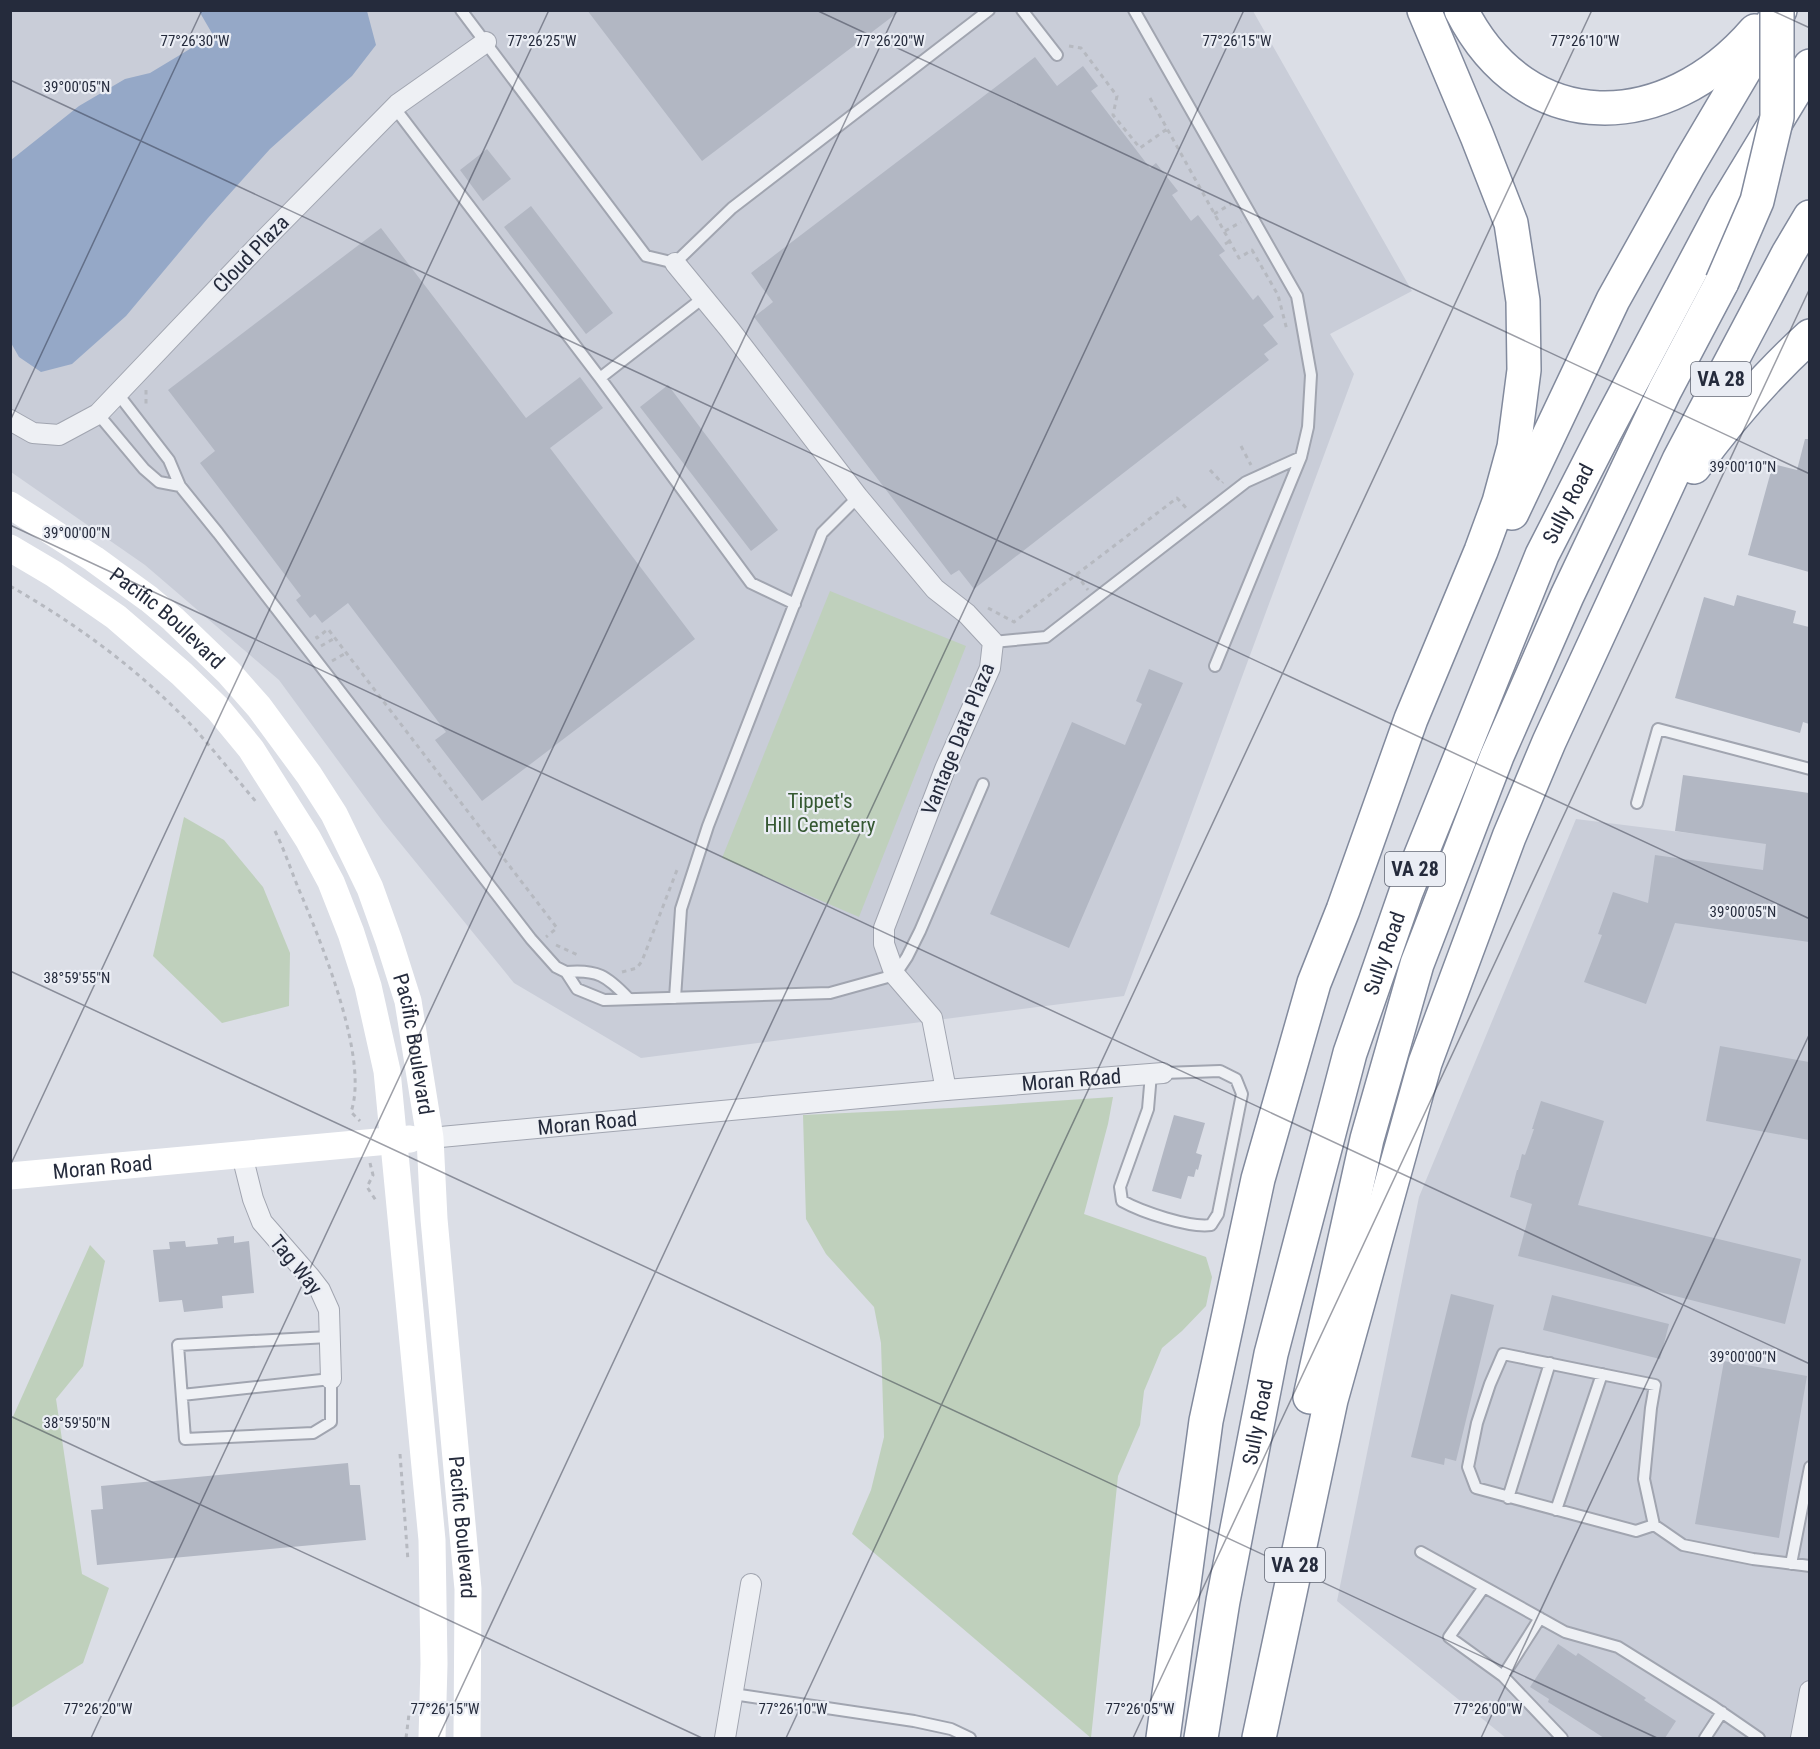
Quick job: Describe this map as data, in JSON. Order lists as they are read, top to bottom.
{
  "streets": {
    "highway": ["VA 28", "Sully Road"],
    "main road": ["Pacific Boulevard", "Moran Road"],
    "street": ["Cloud Plaza", "Vantage Data Plaza", "Tag Way"]
  },
  "crossings": [
    ["Pacific Boulevard", "Moran Road"],
    ["Vantage Data Plaza", "Moran Road"],
    ["Moran Road", "Tag Way"]
  ],
  "parks": ["Tippet's Hill Cemetery"],
  "coordinates": [
    "77°26'30\"W",
    "77°26'25\"W",
    "77°26'20\"W",
    "77°26'15\"W",
    "77°26'10\"W",
    "39°00'05\"N",
    "39°00'10\"N",
    "39°00'00\"N",
    "38°59'55\"N",
    "38°59'50\"N",
    "77°26'05\"W",
    "77°26'00\"W"
  ]
}
